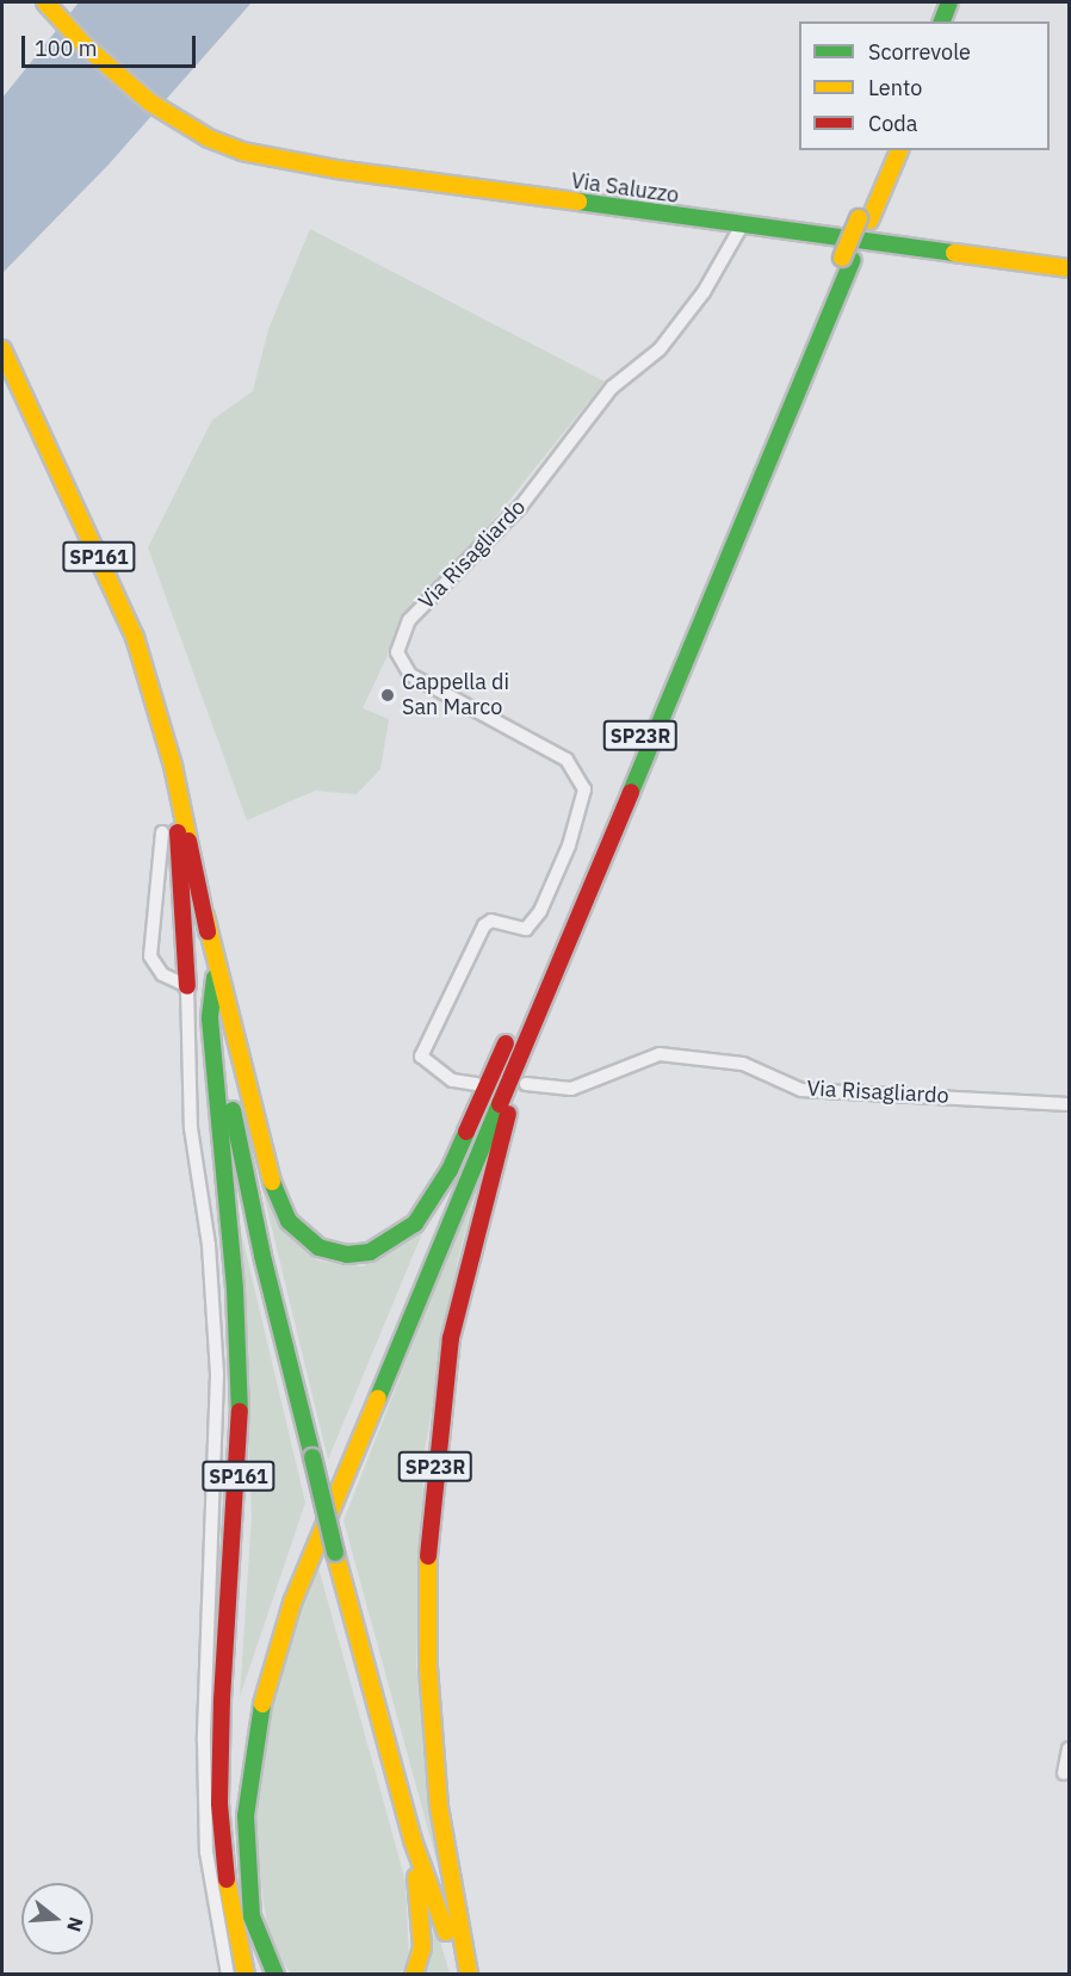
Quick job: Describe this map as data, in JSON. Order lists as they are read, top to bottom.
{
  "streets": {
    "main road": ["Via Saluzzo", "SP161", "SP23R"],
    "street": ["Via Risagliardo"]
  },
  "crossings": [
    ["Via Saluzzo", "Via Risagliardo"],
    ["SP161", "SP23R"]
  ],
  "places": ["Cappella di San Marco"],
  "legend": ["Scorrevole", "Lento", "Coda"],
  "scale_bar": "100 m",
  "north": "right"
}
